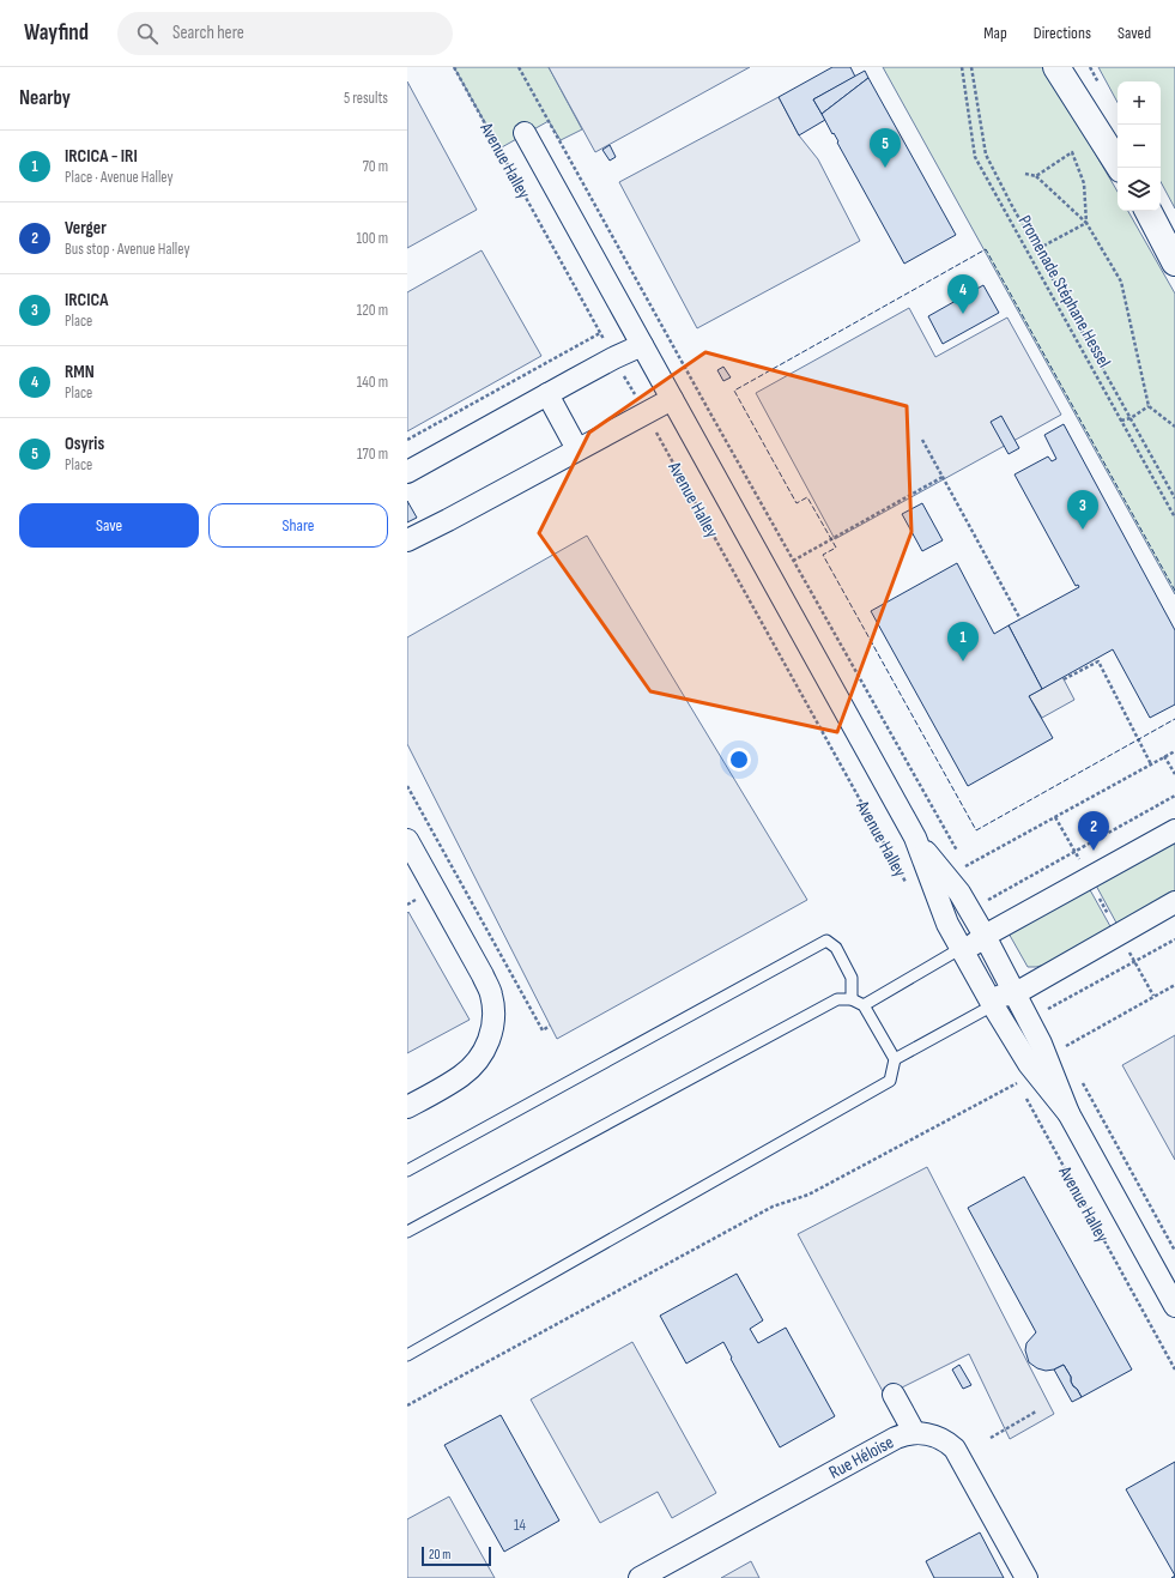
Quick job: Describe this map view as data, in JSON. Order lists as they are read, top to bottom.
{
  "streets": {
    "street": ["Avenue Halley", "Rue Héloise"],
    "path": ["Promenade Stéphane Hessel"]
  },
  "house_numbers": ["14"],
  "scale_bar": "20 m",
  "page": {
    "header": "Wayfind",
    "search": "Search here",
    "nav": ["Map", "Directions", "Saved"],
    "heading": ["Nearby", "5 results"],
    "map_buttons": ["+", "−"],
    "pins": [
      "5",
      "4",
      "3",
      "1",
      "2"
    ],
    "list": [
      {
        "mark": "1",
        "name": "IRCICA - IRI",
        "note": "Place · Avenue Halley",
        "value": "70 m"
      },
      {
        "mark": "2",
        "name": "Verger",
        "note": "Bus stop · Avenue Halley",
        "value": "100 m"
      },
      {
        "mark": "3",
        "name": "IRCICA",
        "note": "Place",
        "value": "120 m"
      },
      {
        "mark": "4",
        "name": "RMN",
        "note": "Place",
        "value": "140 m"
      },
      {
        "mark": "5",
        "name": "Osyris",
        "note": "Place",
        "value": "170 m"
      }
    ],
    "buttons": ["Save", "Share"],
    "scale": "20 m"
  }
}
